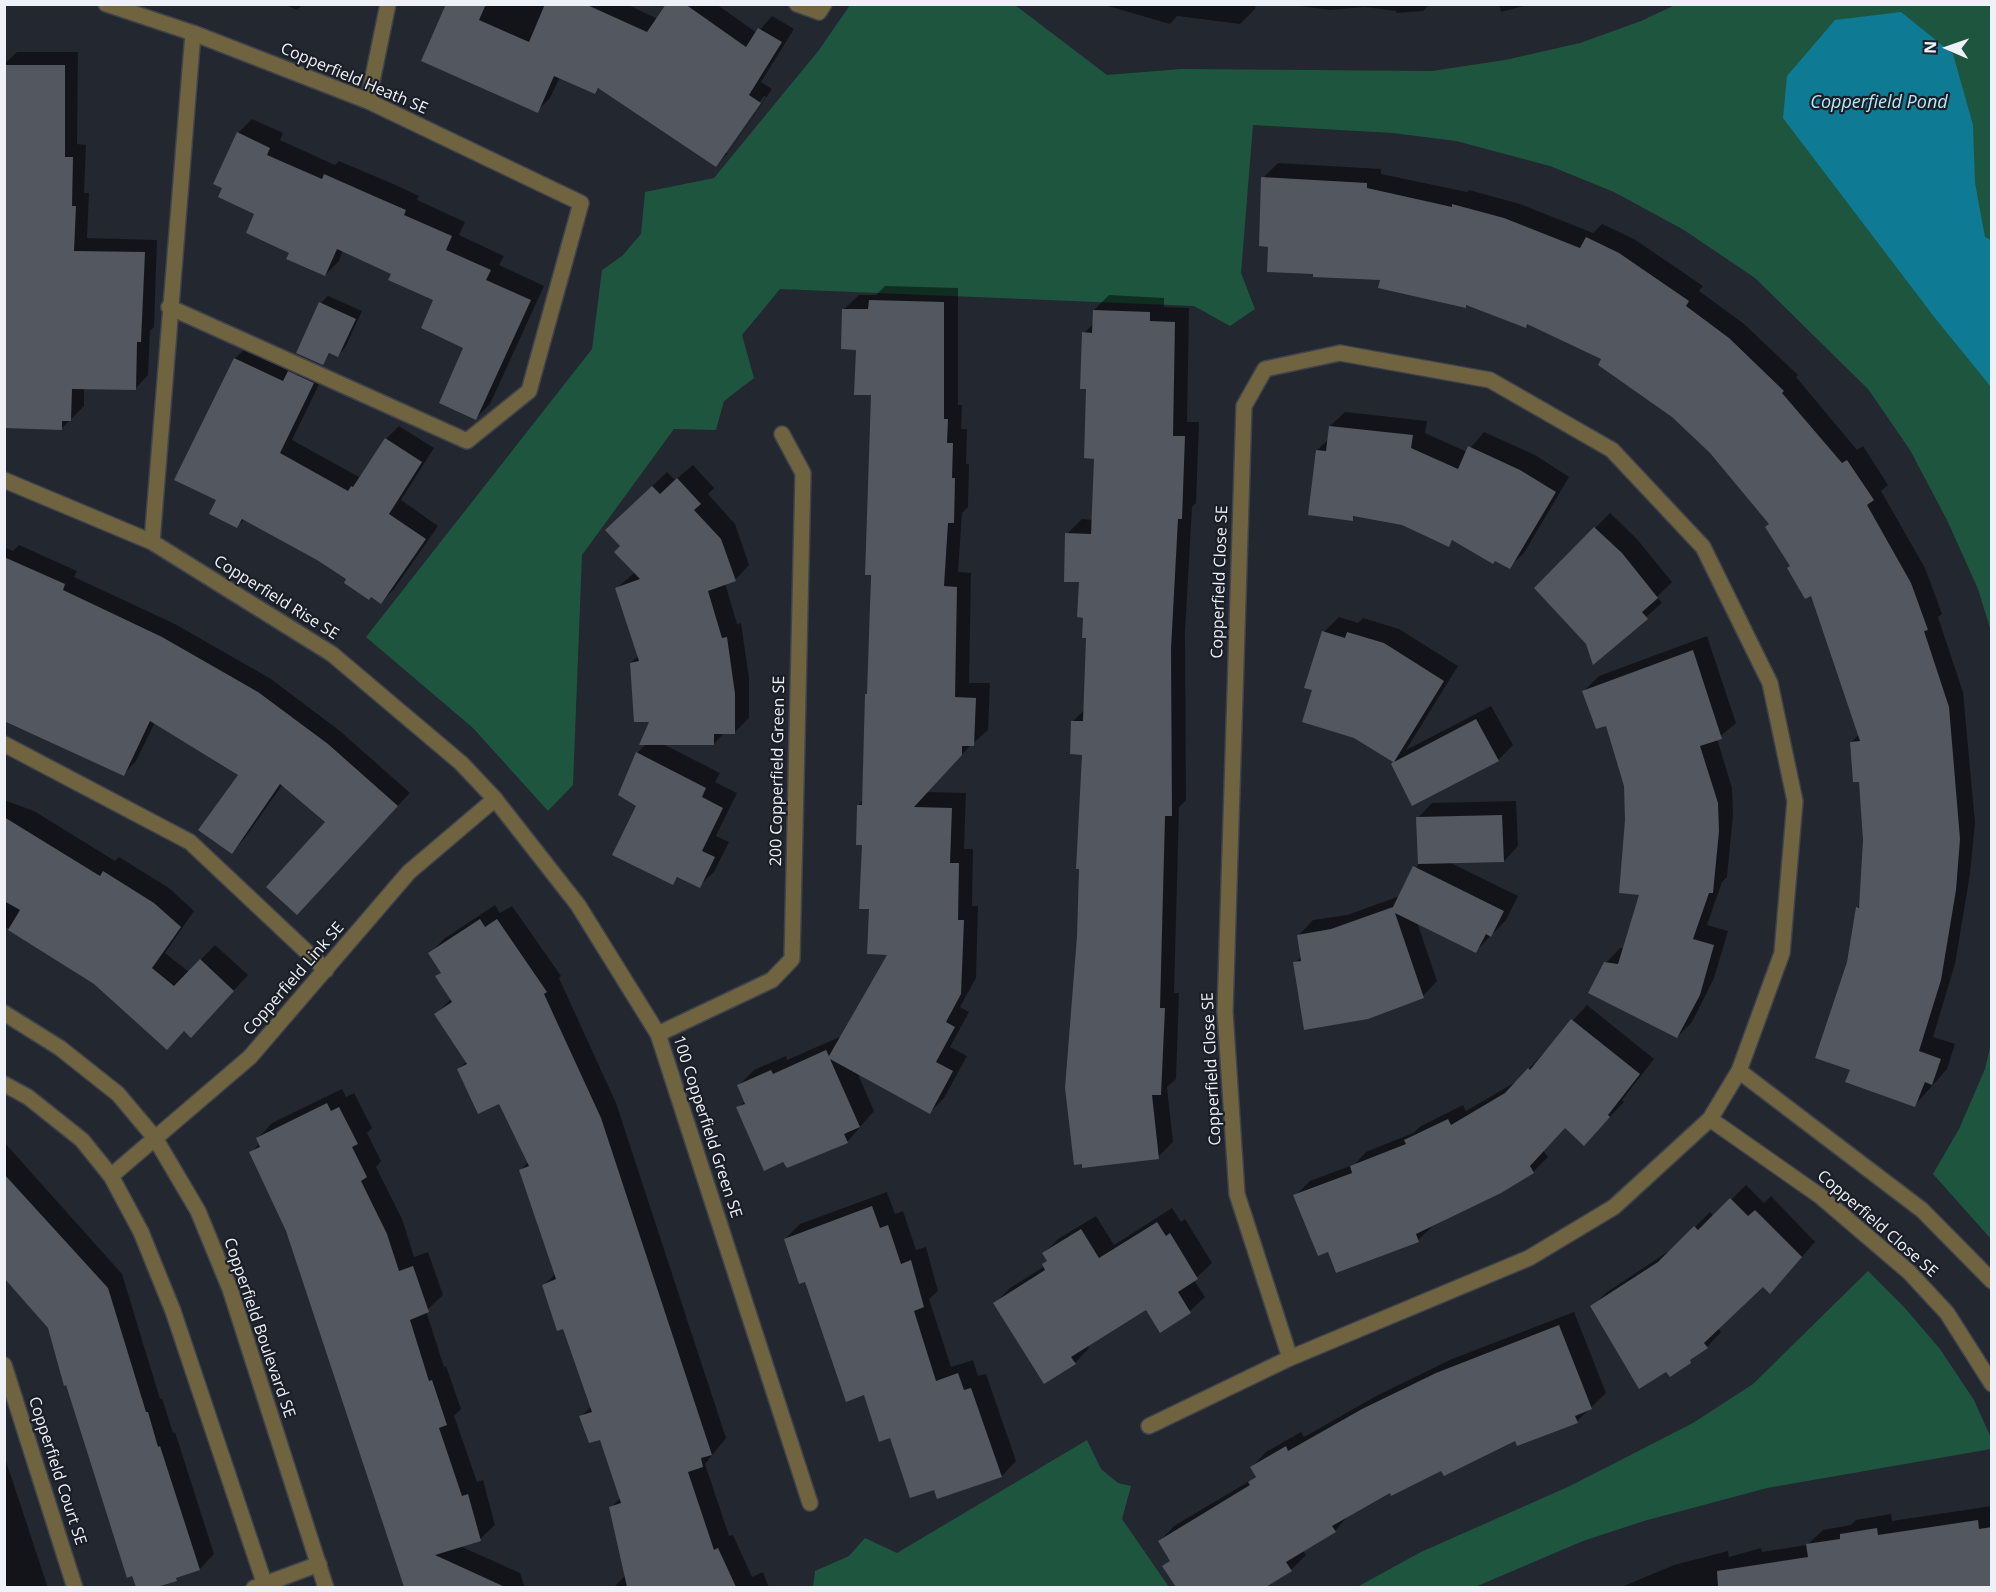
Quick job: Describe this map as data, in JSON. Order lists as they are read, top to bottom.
{
  "streets": {
    "street": [
      "Copperfield Heath SE",
      "Copperfield Close SE",
      "Copperfield Rise SE",
      "200 Copperfield Green SE",
      "Copperfield Link SE",
      "100 Copperfield Green SE",
      "Copperfield Boulevard SE",
      "Copperfield Court SE"
    ]
  },
  "crossings": [
    ["Copperfield Rise SE", "Copperfield Link SE"],
    ["Copperfield Rise SE", "100 Copperfield Green SE"],
    ["200 Copperfield Green SE", "100 Copperfield Green SE"],
    ["Copperfield Link SE", "100 Copperfield Green SE"],
    ["Copperfield Link SE", "Copperfield Boulevard SE"]
  ],
  "water": ["Copperfield Pond"],
  "north": "left"
}
